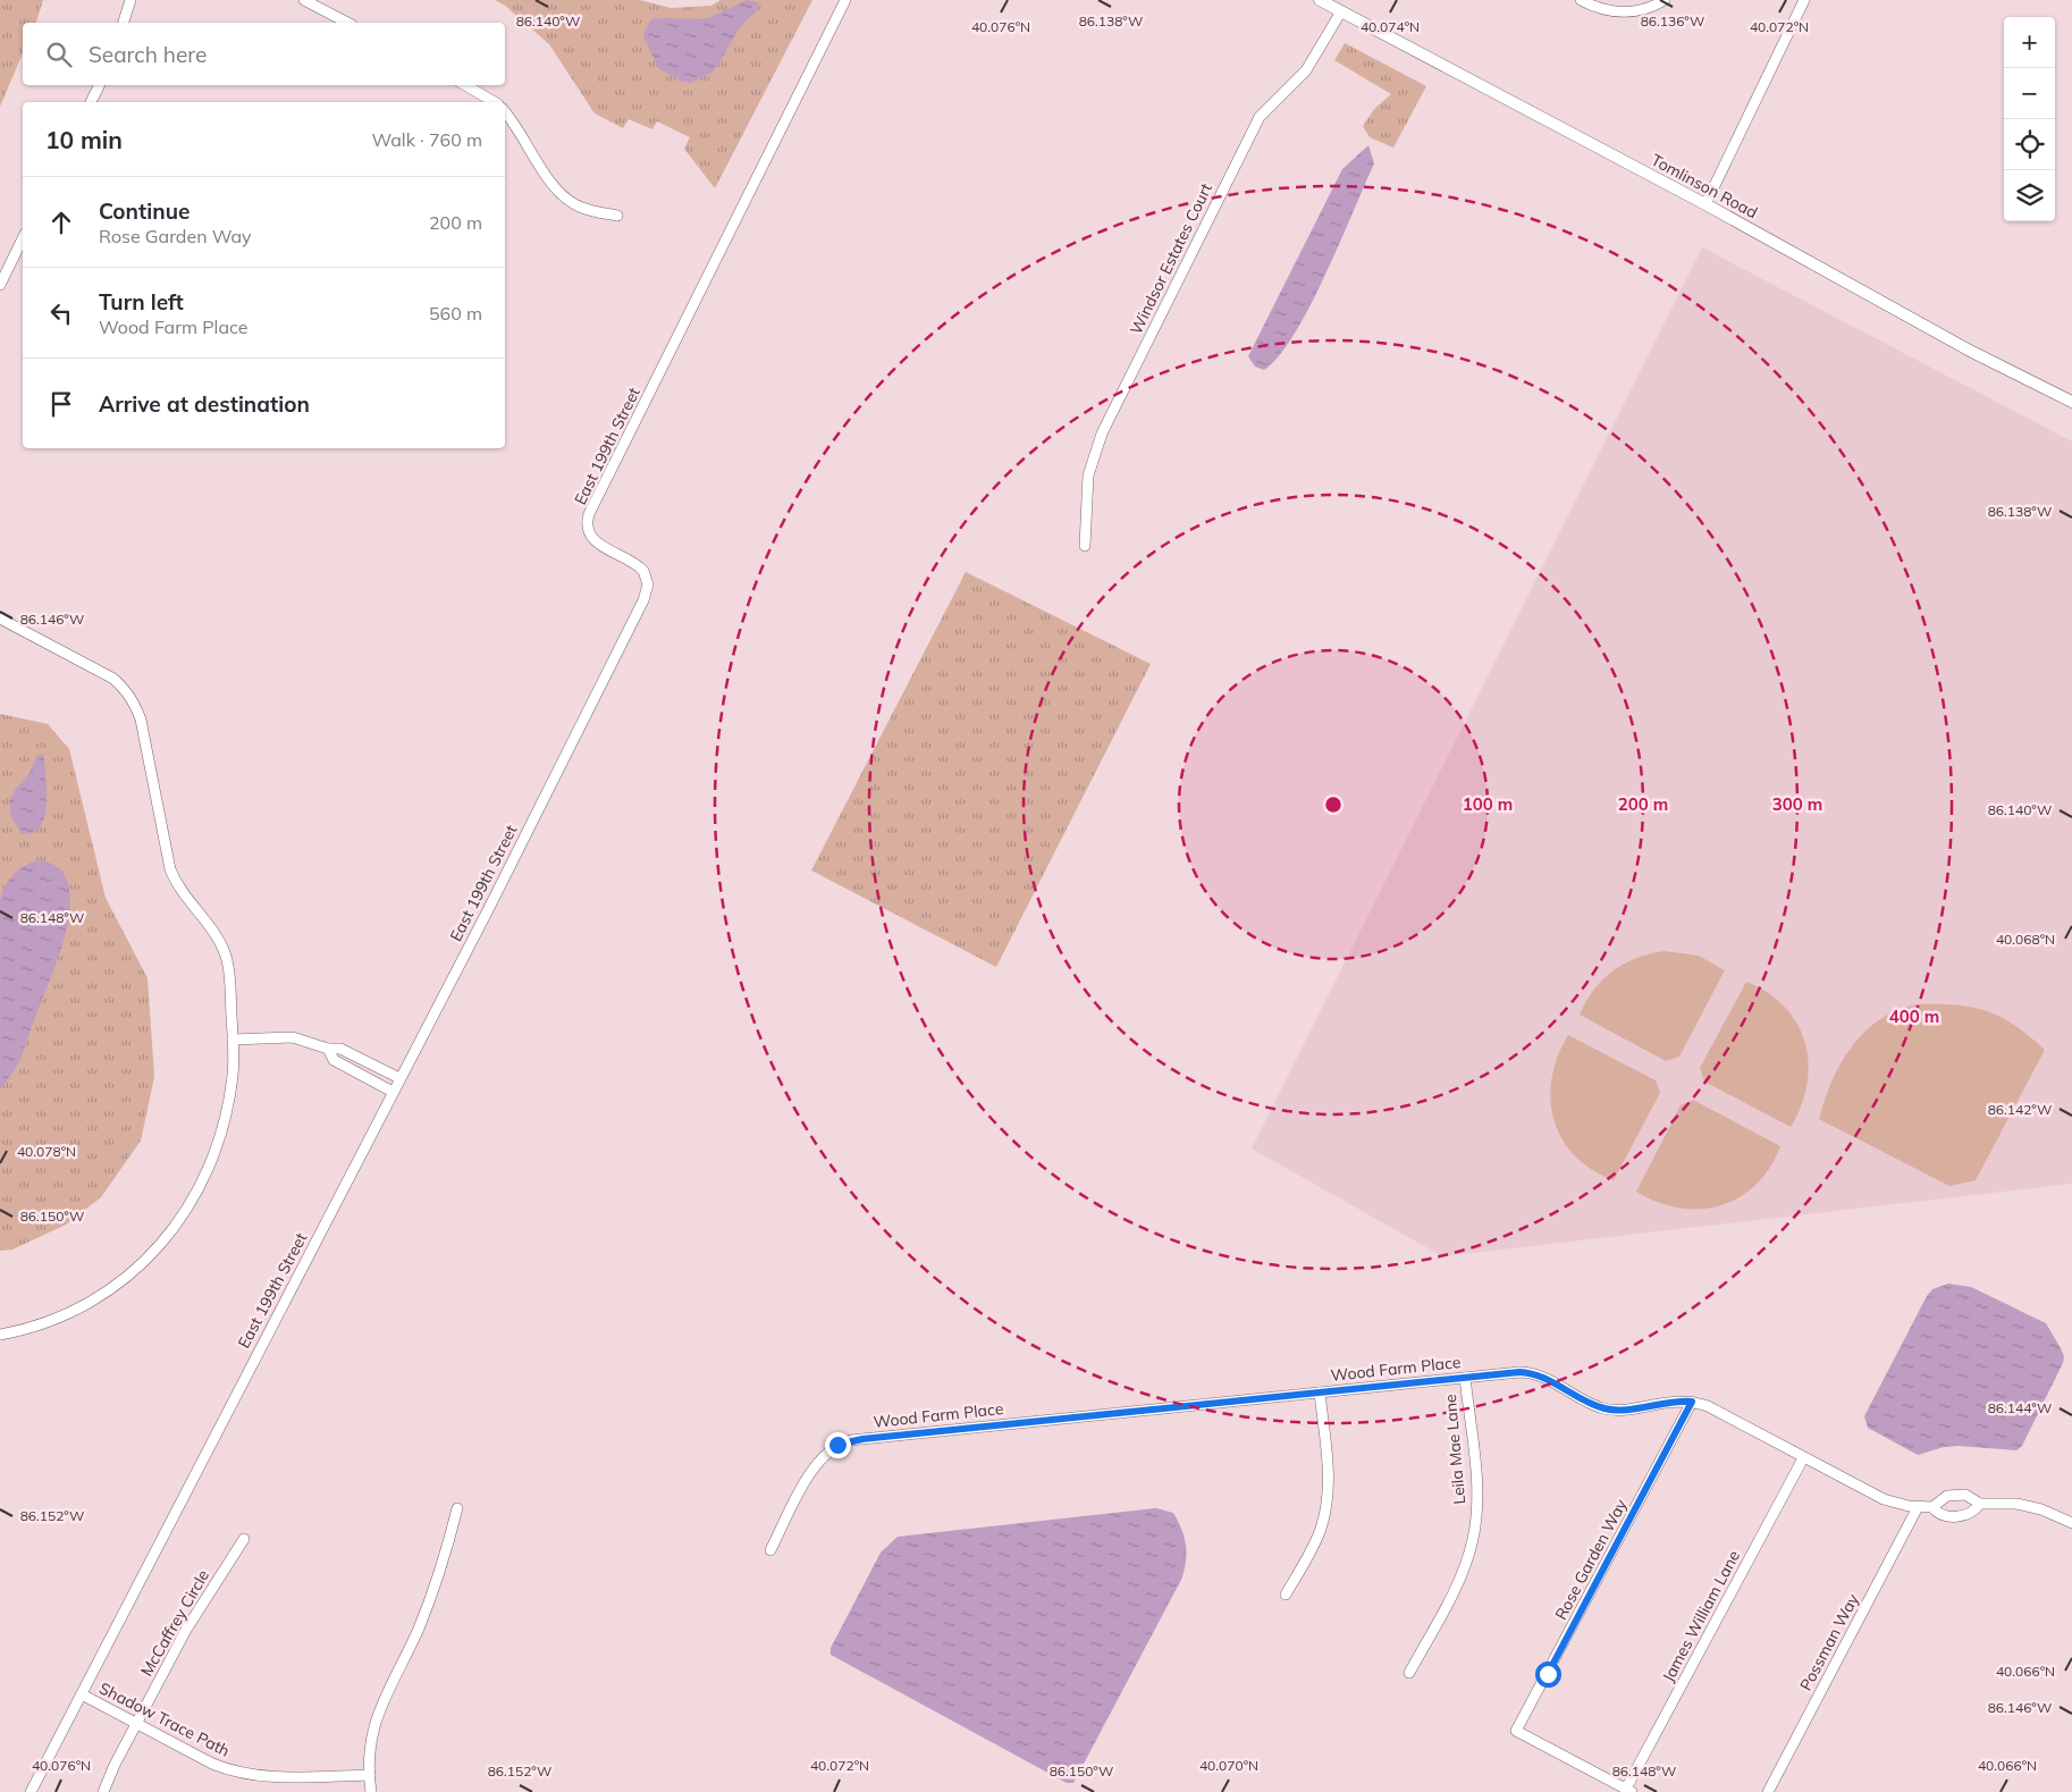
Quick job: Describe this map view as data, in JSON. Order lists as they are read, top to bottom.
{
  "streets": {
    "street": [
      "Tomlinson Road",
      "Windsor Estates Court",
      "East 199th Street",
      "Wood Farm Place",
      "Leila Mae Lane",
      "Rose Garden Way",
      "James William Lane",
      "McCaffrey Circle",
      "Possman Way",
      "Shadow Trace Path"
    ]
  },
  "crossings": [
    ["Tomlinson Road", "Windsor Estates Court"],
    ["East 199th Street", "Shadow Trace Path"],
    ["Wood Farm Place", "Leila Mae Lane"],
    ["Wood Farm Place", "Rose Garden Way"],
    ["Wood Farm Place", "James William Lane"],
    ["Wood Farm Place", "Possman Way"],
    ["Rose Garden Way", "James William Lane"],
    ["McCaffrey Circle", "Shadow Trace Path"]
  ],
  "page": {
    "map_buttons": ["+", "−"],
    "search": "Search here",
    "heading": ["10 min", "Walk · 760 m"],
    "list": [
      ["Continue", "Rose Garden Way", "200 m"],
      ["Turn left", "Wood Farm Place", "560 m"],
      "Arrive at destination"
    ]
  },
  "coordinates": [
    "86.140°W",
    "86.138°W",
    "86.136°W",
    "40.076°N",
    "40.074°N",
    "40.072°N",
    "86.146°W",
    "86.148°W",
    "40.068°N",
    "86.142°W",
    "40.078°N",
    "86.150°W",
    "86.144°W",
    "86.152°W",
    "40.066°N",
    "40.070°N"
  ],
  "rings": [
    "100 m",
    "200 m",
    "300 m",
    "400 m"
  ]
}
